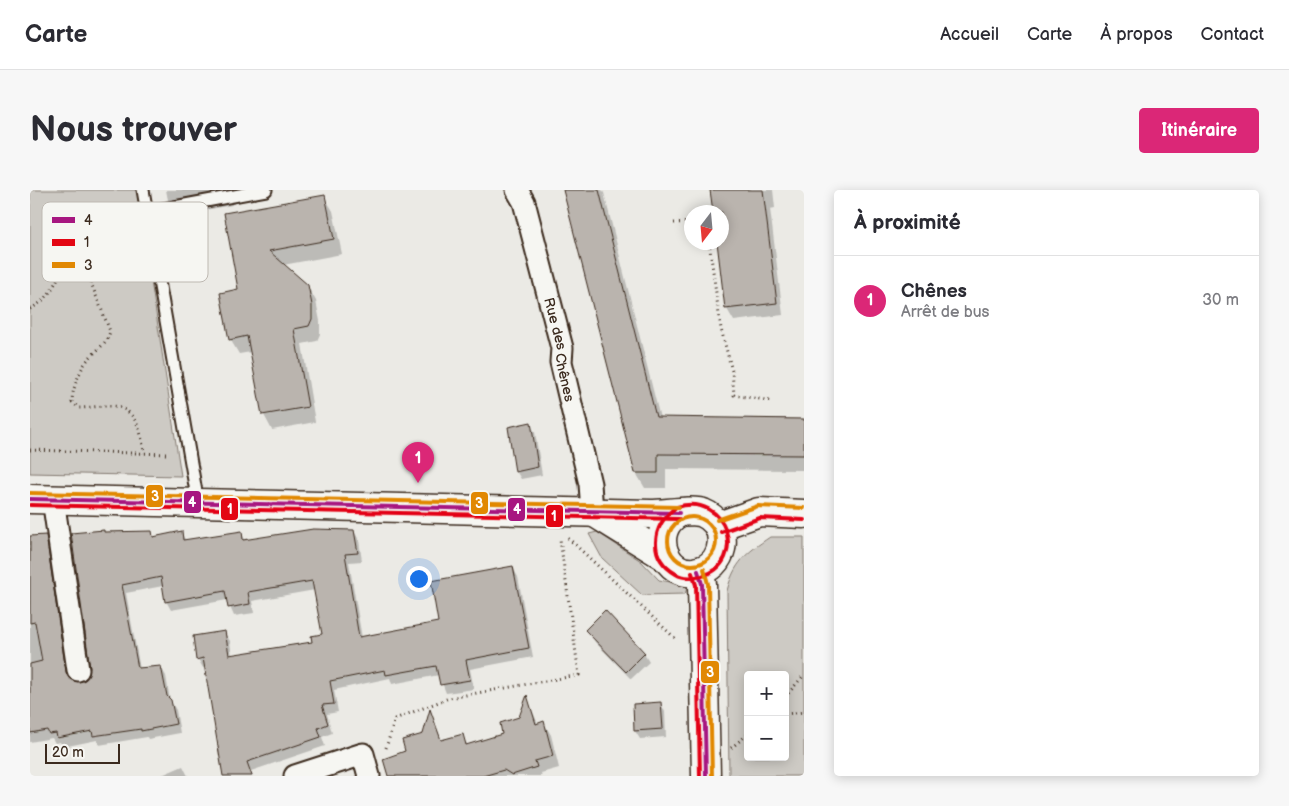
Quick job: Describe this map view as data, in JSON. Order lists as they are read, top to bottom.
{
  "streets": {
    "street": ["Rue des Chênes"]
  },
  "lines": ["transit line 3", "transit line 4", "transit line 1"],
  "legend": ["4", "1", "3"],
  "scale_bar": "20 m",
  "north": "bottom",
  "page": {
    "header": "Carte",
    "nav": [
      "Accueil",
      "Carte",
      "À propos",
      "Contact"
    ],
    "buttons": "Itinéraire",
    "title": "Nous trouver",
    "heading": "À proximité",
    "list": [
      {
        "mark": "1",
        "name": "Chênes",
        "note": "Arrêt de bus",
        "value": "30 m"
      }
    ],
    "pins": "1",
    "map_buttons": ["+", "−"],
    "scale": "20 m"
  }
}
